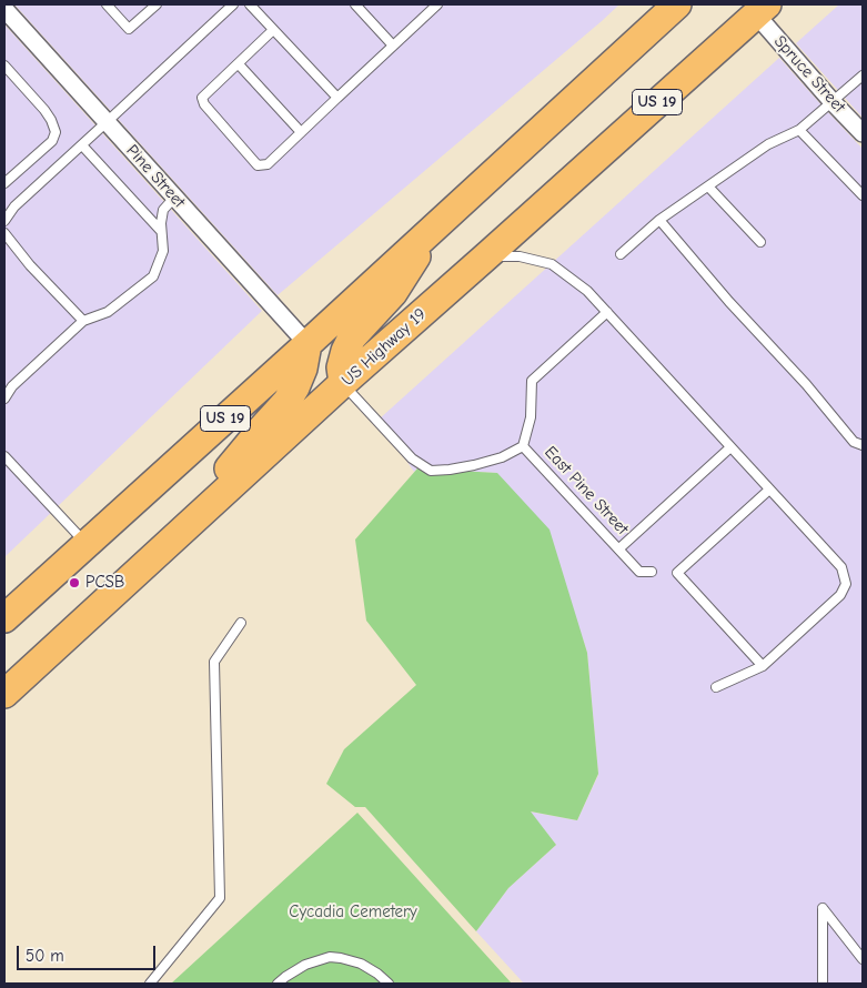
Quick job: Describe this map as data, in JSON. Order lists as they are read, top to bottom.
{
  "streets": {
    "highway": ["US 19", "US Highway 19"],
    "street": ["Spruce Street", "Pine Street"],
    "lane": ["East Pine Street"]
  },
  "crossings": [
    ["Spruce Street", "US Highway 19"],
    ["US 19", "Pine Street"],
    ["US Highway 19", "East Pine Street"]
  ],
  "parks": ["Cycadia Cemetery"],
  "places": ["PCSB"],
  "scale_bar": "50 m"
}
